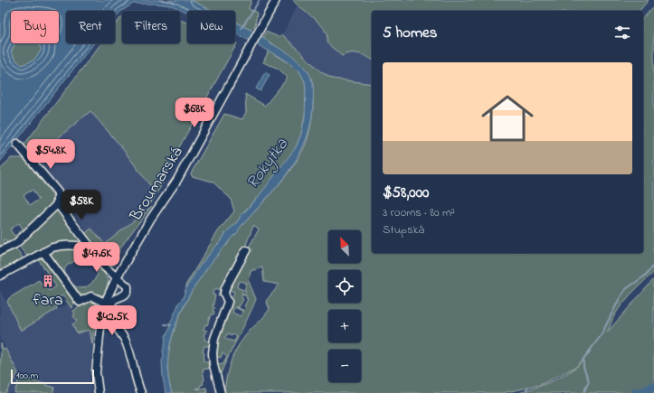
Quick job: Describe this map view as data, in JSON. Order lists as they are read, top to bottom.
{
  "streets": {
    "street": ["Broumarská"]
  },
  "water": ["Rokytka"],
  "places": {
    "building": ["fara"]
  },
  "scale_bar": "100 m",
  "north": "top left",
  "page": {
    "chip": [
      "Buy",
      "Rent",
      "Filters",
      "New"
    ],
    "heading": "5 homes",
    "list": [
      {
        "name": "$58,000",
        "note": "3 rooms · 80 m² · Stupská"
      }
    ],
    "price": [
      "$68K",
      "$54.8K",
      "$58K",
      "$47.6K",
      "$42.5K"
    ],
    "map_buttons": ["+", "−"],
    "scale": "100 m"
  }
}
